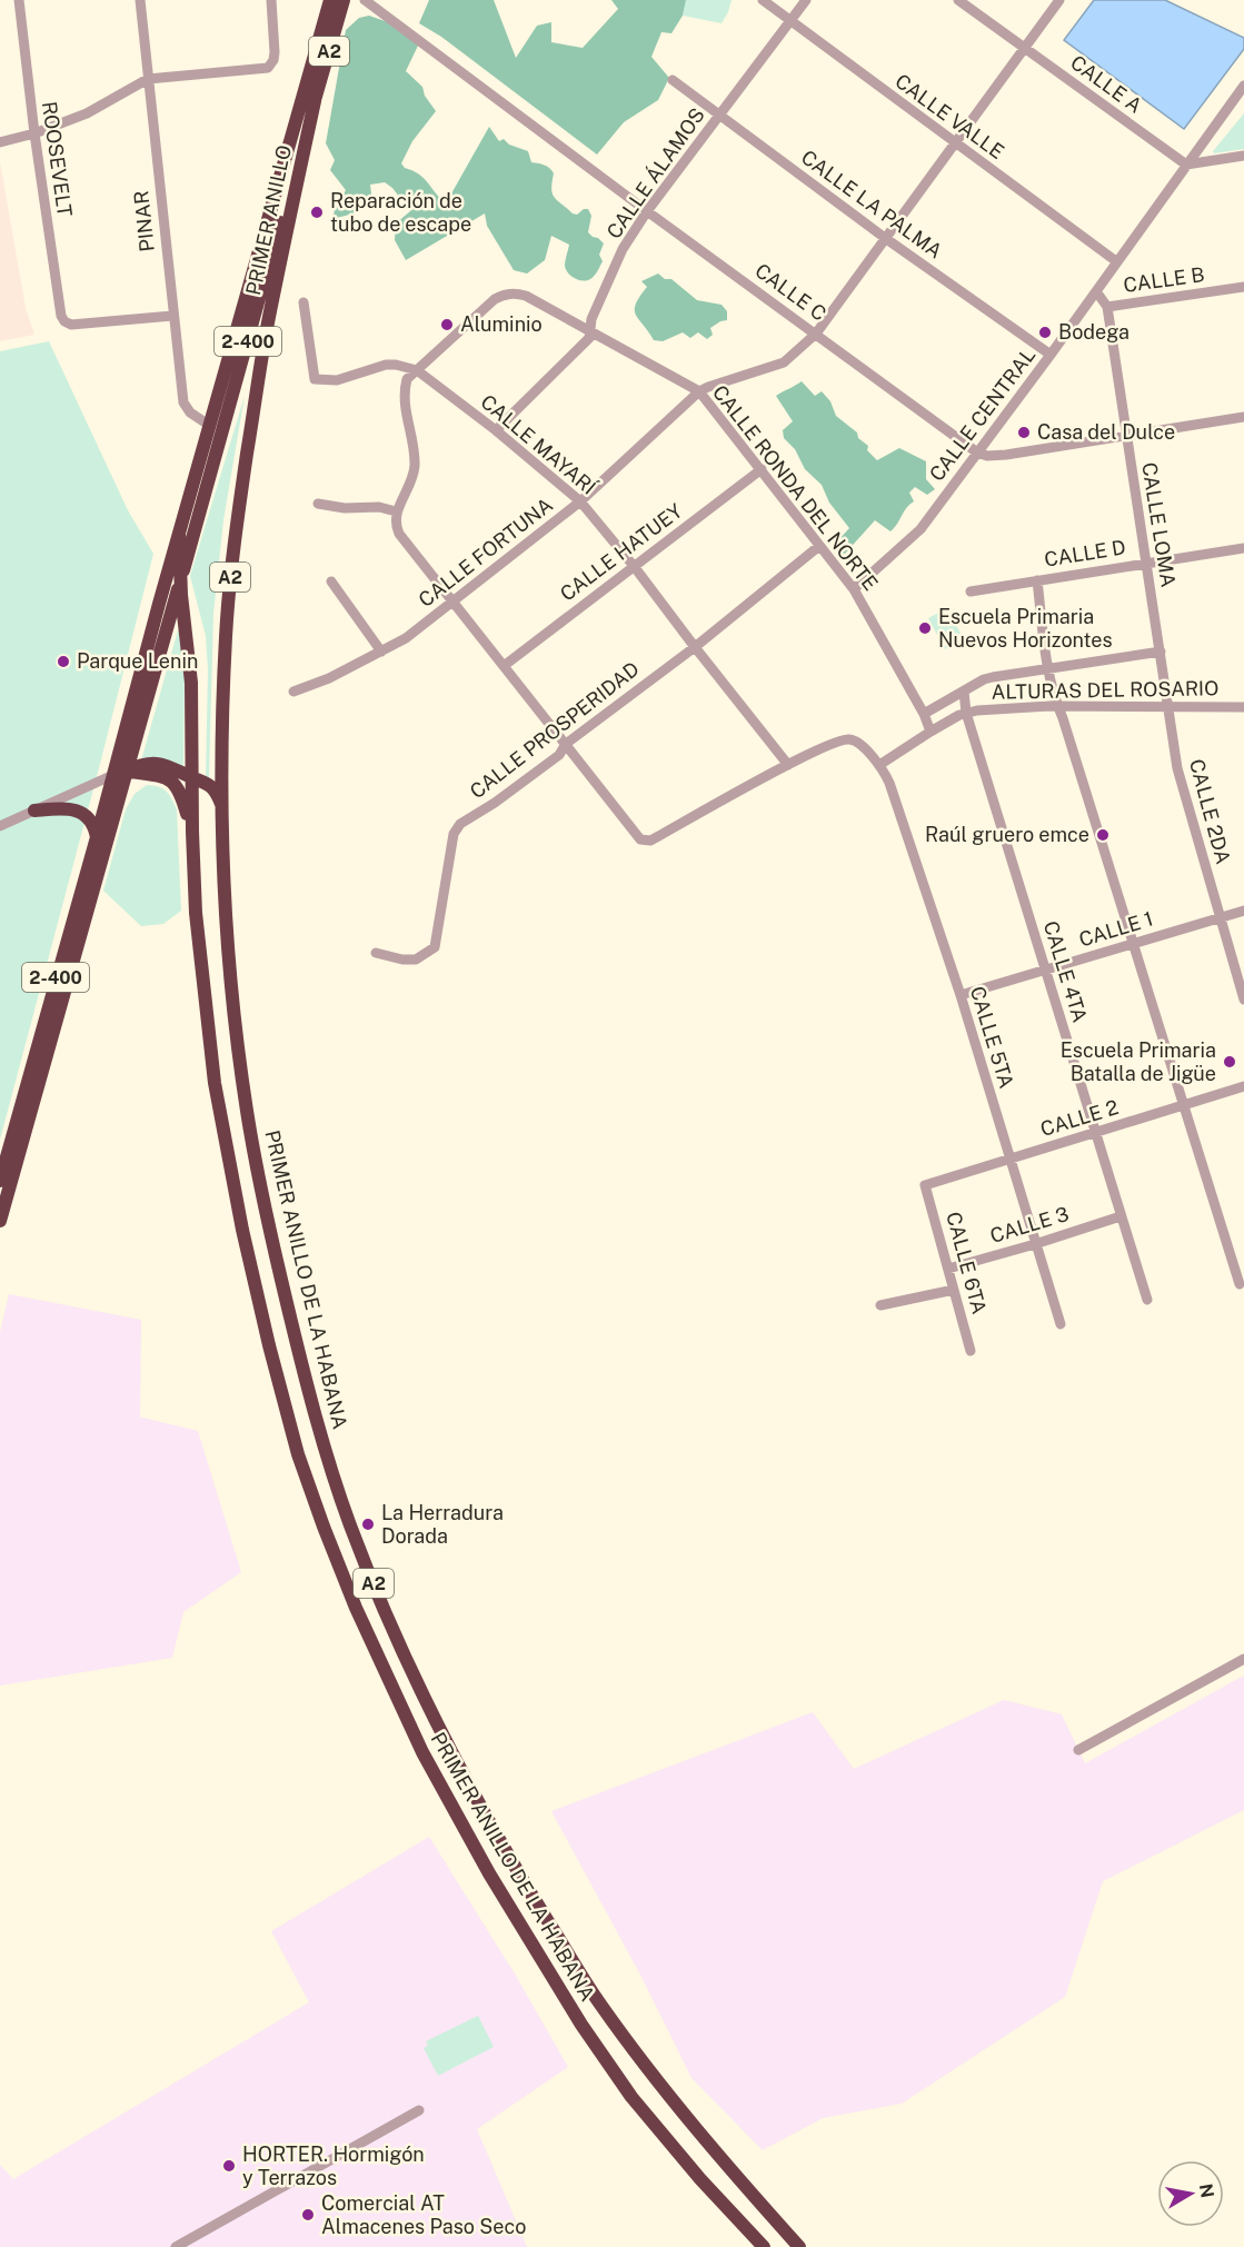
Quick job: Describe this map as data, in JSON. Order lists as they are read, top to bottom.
{
  "streets": {
    "highway": [
      "A2",
      "PRIMER ANILLO",
      "2-400",
      "PRIMER ANILLO DE LA HABANA"
    ],
    "street": [
      "CALLE A",
      "CALLE VALLE",
      "ROOSEVELT",
      "CALLE ÁLAMOS",
      "CALLE LA PALMA",
      "PINAR",
      "CALLE B",
      "CALLE C",
      "CALLE CENTRAL",
      "CALLE MAYARÍ",
      "CALLE RONDA DEL NORTE",
      "CALLE LOMA",
      "CALLE FORTUNA",
      "CALLE HATUEY",
      "CALLE D",
      "ALTURAS DEL ROSARIO",
      "CALLE PROSPERIDAD",
      "CALLE 2DA",
      "CALLE 1",
      "CALLE 4TA",
      "CALLE 5TA",
      "CALLE 2",
      "CALLE 3",
      "CALLE 6TA"
    ]
  },
  "crossings": [
    ["A2", "PRIMER ANILLO"],
    ["A2", "PINAR"],
    ["A2", "2-400"],
    ["A2", "PRIMER ANILLO DE LA HABANA"],
    ["CALLE A", "CALLE CENTRAL"],
    ["CALLE A", "CALLE FORTUNA"],
    ["CALLE VALLE", "CALLE ÁLAMOS"],
    ["CALLE VALLE", "CALLE CENTRAL"],
    ["CALLE VALLE", "CALLE FORTUNA"],
    ["ROOSEVELT", "PINAR"],
    ["CALLE ÁLAMOS", "CALLE LA PALMA"],
    ["CALLE ÁLAMOS", "CALLE C"],
    ["CALLE ÁLAMOS", "CALLE MAYARÍ"],
    ["CALLE ÁLAMOS", "CALLE RONDA DEL NORTE"],
    ["CALLE LA PALMA", "CALLE CENTRAL"],
    ["CALLE LA PALMA", "CALLE FORTUNA"],
    ["PRIMER ANILLO", "2-400"],
    ["PRIMER ANILLO", "PRIMER ANILLO DE LA HABANA"],
    ["CALLE B", "CALLE CENTRAL"],
    ["CALLE B", "CALLE LOMA"],
    ["CALLE C", "CALLE CENTRAL"],
    ["CALLE C", "CALLE FORTUNA"],
    ["CALLE CENTRAL", "CALLE RONDA DEL NORTE"],
    ["CALLE MAYARÍ", "CALLE RONDA DEL NORTE"],
    ["CALLE MAYARÍ", "CALLE FORTUNA"],
    ["CALLE MAYARÍ", "CALLE HATUEY"],
    ["CALLE MAYARÍ", "CALLE PROSPERIDAD"],
    ["CALLE RONDA DEL NORTE", "CALLE FORTUNA"],
    ["CALLE RONDA DEL NORTE", "CALLE HATUEY"],
    ["CALLE RONDA DEL NORTE", "ALTURAS DEL ROSARIO"],
    ["CALLE RONDA DEL NORTE", "CALLE PROSPERIDAD"],
    ["CALLE LOMA", "CALLE D"],
    ["CALLE LOMA", "ALTURAS DEL ROSARIO"],
    ["CALLE LOMA", "CALLE 2DA"],
    ["ALTURAS DEL ROSARIO", "CALLE 2DA"],
    ["ALTURAS DEL ROSARIO", "CALLE 4TA"],
    ["ALTURAS DEL ROSARIO", "CALLE 5TA"],
    ["CALLE 2DA", "CALLE 1"],
    ["CALLE 1", "CALLE 4TA"],
    ["CALLE 1", "CALLE 5TA"],
    ["CALLE 4TA", "CALLE 2"],
    ["CALLE 4TA", "CALLE 3"],
    ["CALLE 5TA", "CALLE 2"],
    ["CALLE 5TA", "CALLE 3"],
    ["CALLE 2", "CALLE 6TA"],
    ["CALLE 3", "CALLE 6TA"]
  ],
  "places": [
    "Reparación de tubo de escape",
    "Aluminio",
    "Bodega",
    "Casa del Dulce",
    "Escuela Primaria Nuevos Horizontes",
    "Parque Lenin",
    "Raúl gruero emce",
    "Escuela Primaria Batalla de Jigüe",
    "La Herradura Dorada",
    "HORTER. Hormigón y Terrazos",
    "Comercial AT Almacenes Paso Seco"
  ],
  "north": "right"
}
